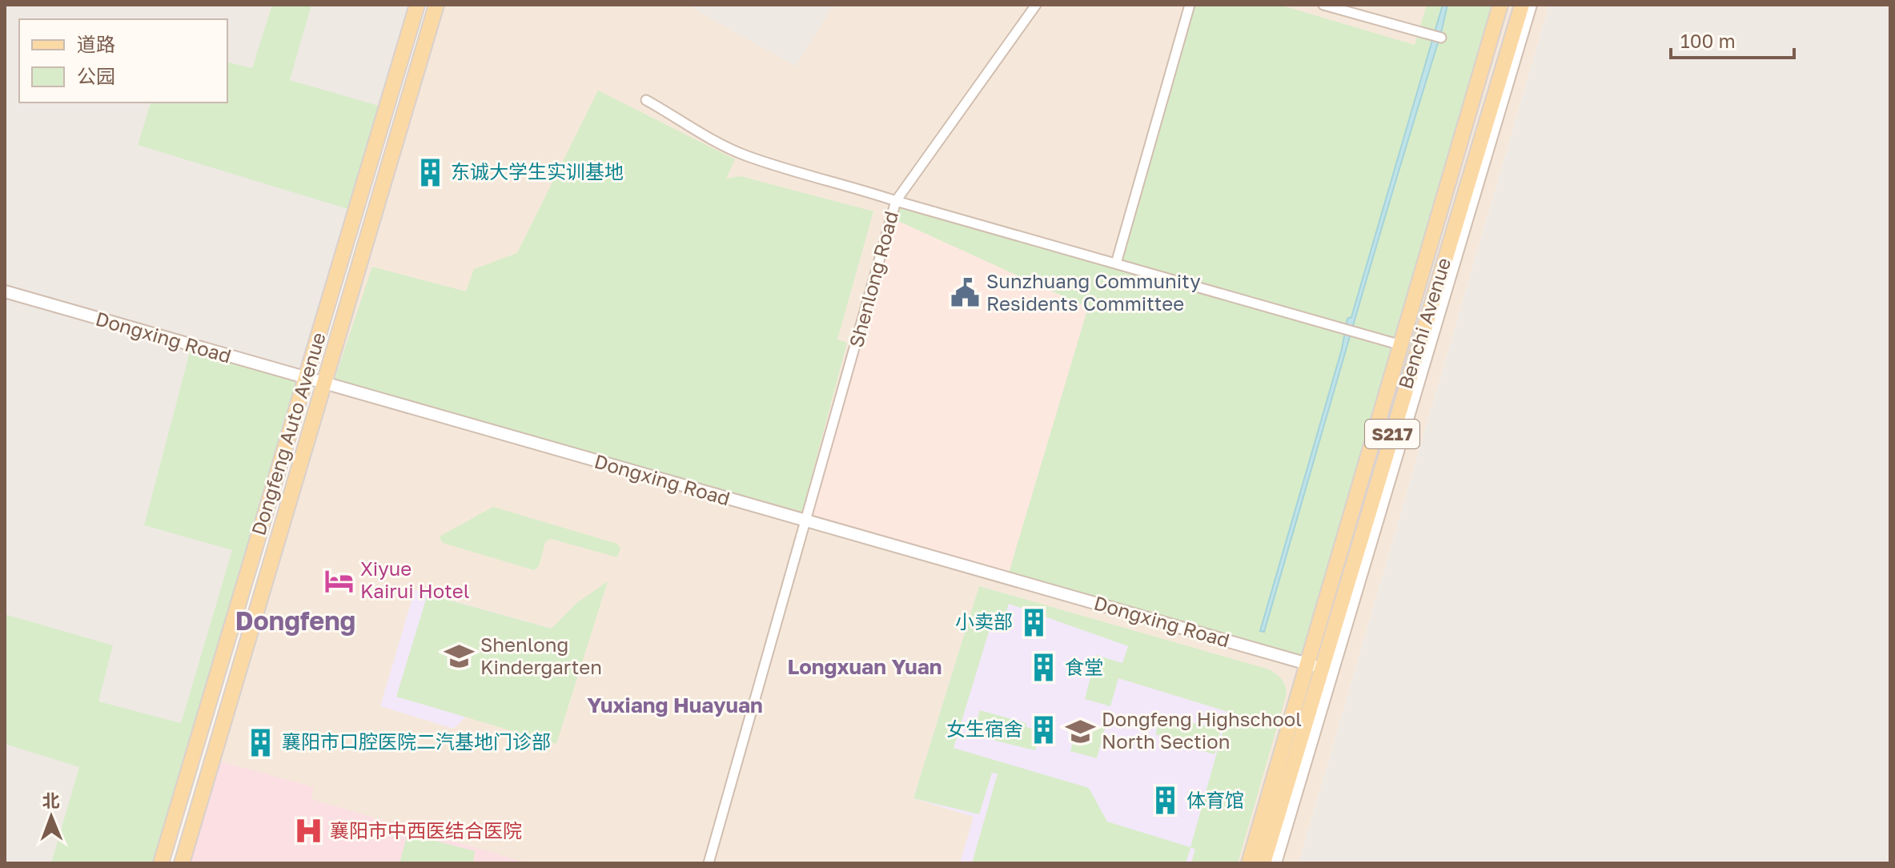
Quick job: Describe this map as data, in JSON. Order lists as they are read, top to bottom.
{
  "streets": {
    "main road": ["Benchi Avenue", "Dongfeng Auto Avenue", "S217"],
    "street": ["Shenlong Road", "Dongxing Road"]
  },
  "crossings": [
    ["Shenlong Road", "Benchi Avenue"],
    ["Shenlong Road", "Dongxing Road"],
    ["Benchi Avenue", "Dongxing Road"],
    ["Dongxing Road", "Dongfeng Auto Avenue"]
  ],
  "districts": ["Dongfeng", "Longxuan Yuan", "Yuxiang Huayuan"],
  "places": {
    "building": [
      "东诚大学生实训基地",
      "小卖部",
      "食堂",
      "女生宿舍",
      "襄阳市口腔医院二汽基地门诊部",
      "体育馆"
    ],
    "public building": ["Sunzhuang Community Residents Committee"],
    "hotel": ["Xiyue Kairui Hotel"],
    "school or university": ["Shenlong Kindergarten", "Dongfeng Highschool North Section"],
    "hospital": ["襄阳市中西医结合医院"]
  },
  "legend": ["道路", "公园"],
  "scale_bar": "100 m",
  "north": "top"
}
